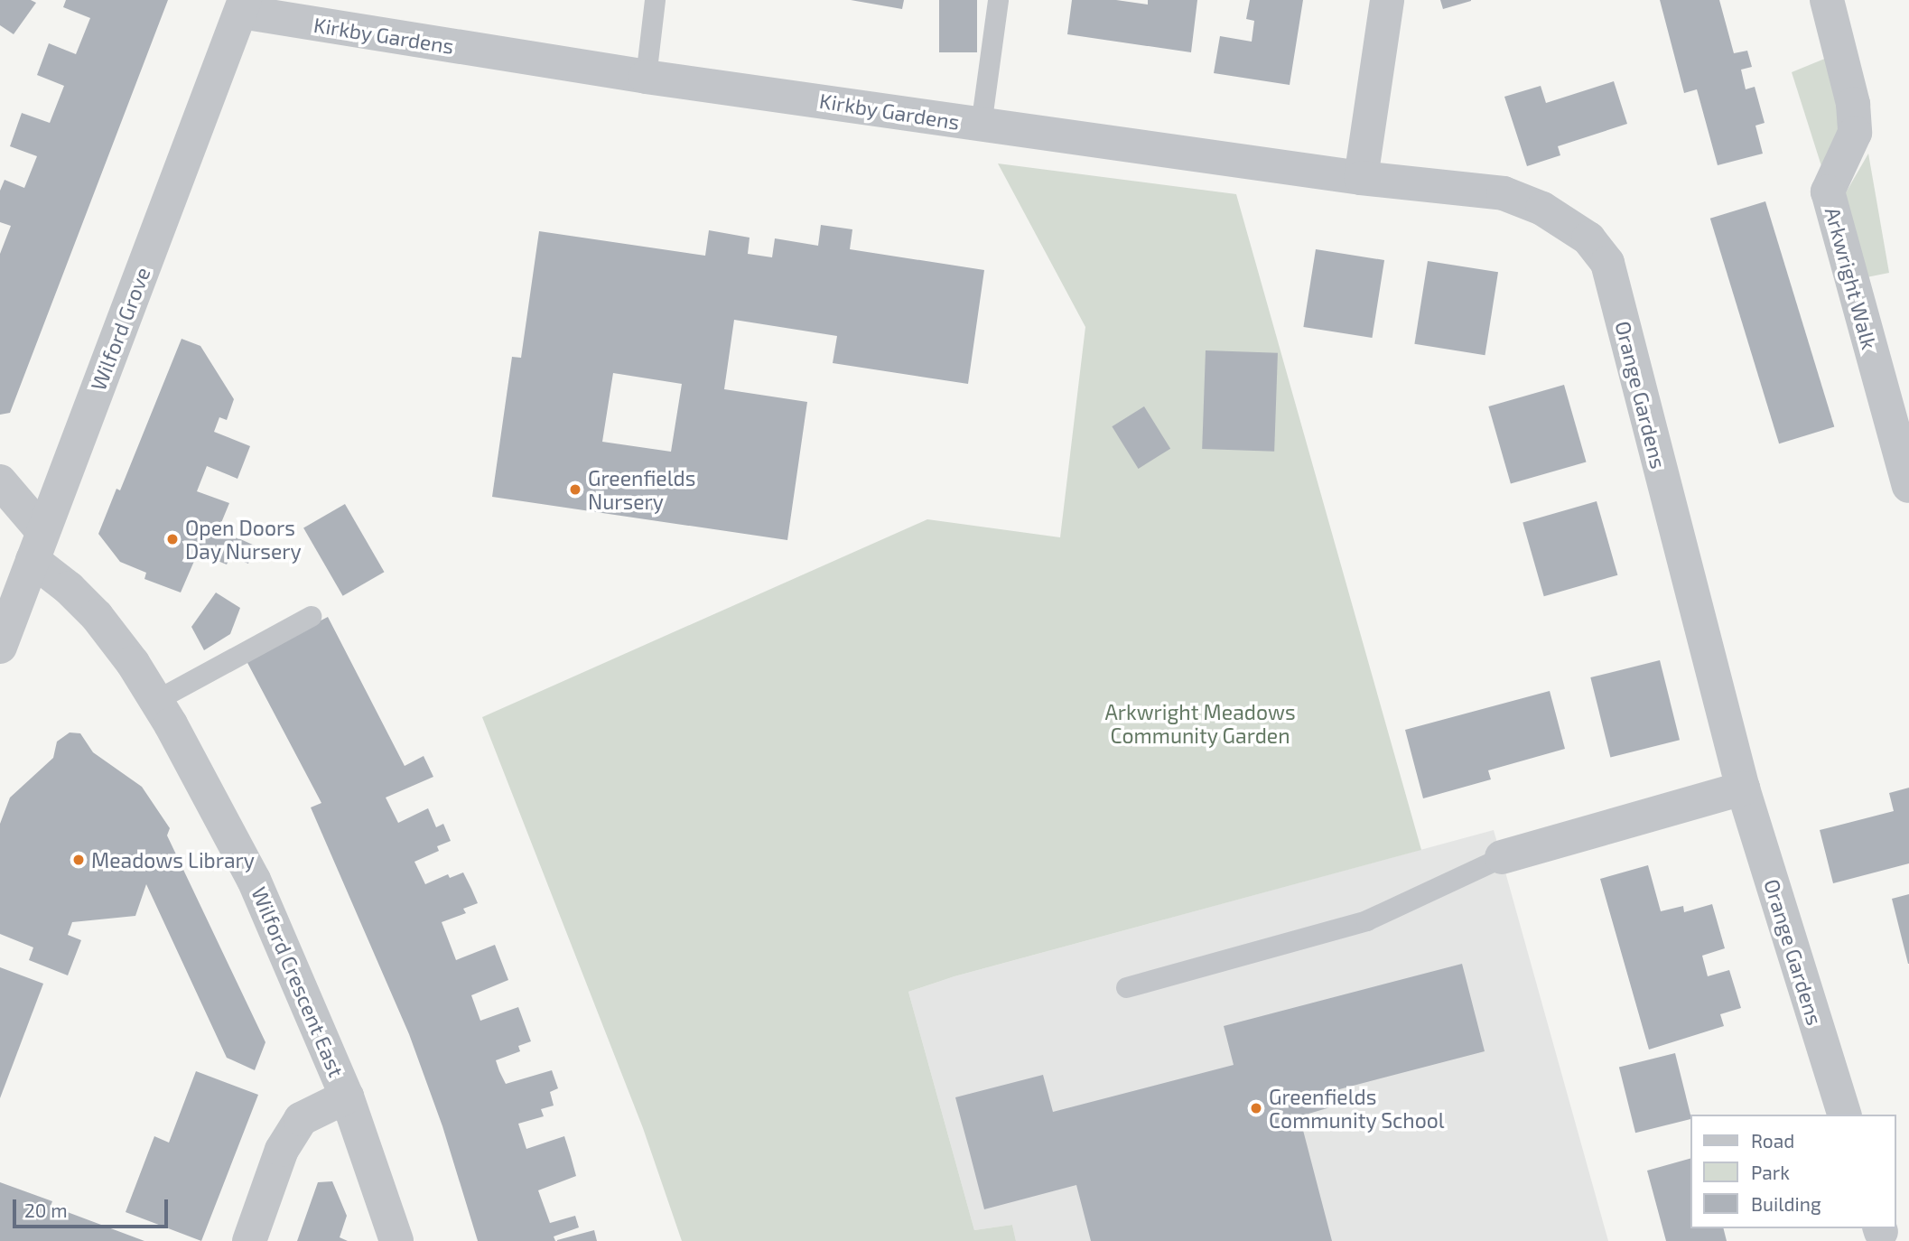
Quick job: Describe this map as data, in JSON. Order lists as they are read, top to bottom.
{
  "streets": {
    "street": [
      "Kirkby Gardens",
      "Arkwright Walk",
      "Wilford Grove",
      "Orange Gardens",
      "Wilford Crescent East"
    ]
  },
  "crossings": [
    ["Kirkby Gardens", "Wilford Grove"],
    ["Kirkby Gardens", "Orange Gardens"],
    ["Wilford Grove", "Wilford Crescent East"]
  ],
  "parks": ["Arkwright Meadows Community Garden"],
  "places": [
    "Greenfields Nursery",
    "Open Doors Day Nursery",
    "Meadows Library",
    "Greenfields Community School"
  ],
  "legend": ["Road", "Park", "Building"],
  "scale_bar": "20 m"
}
